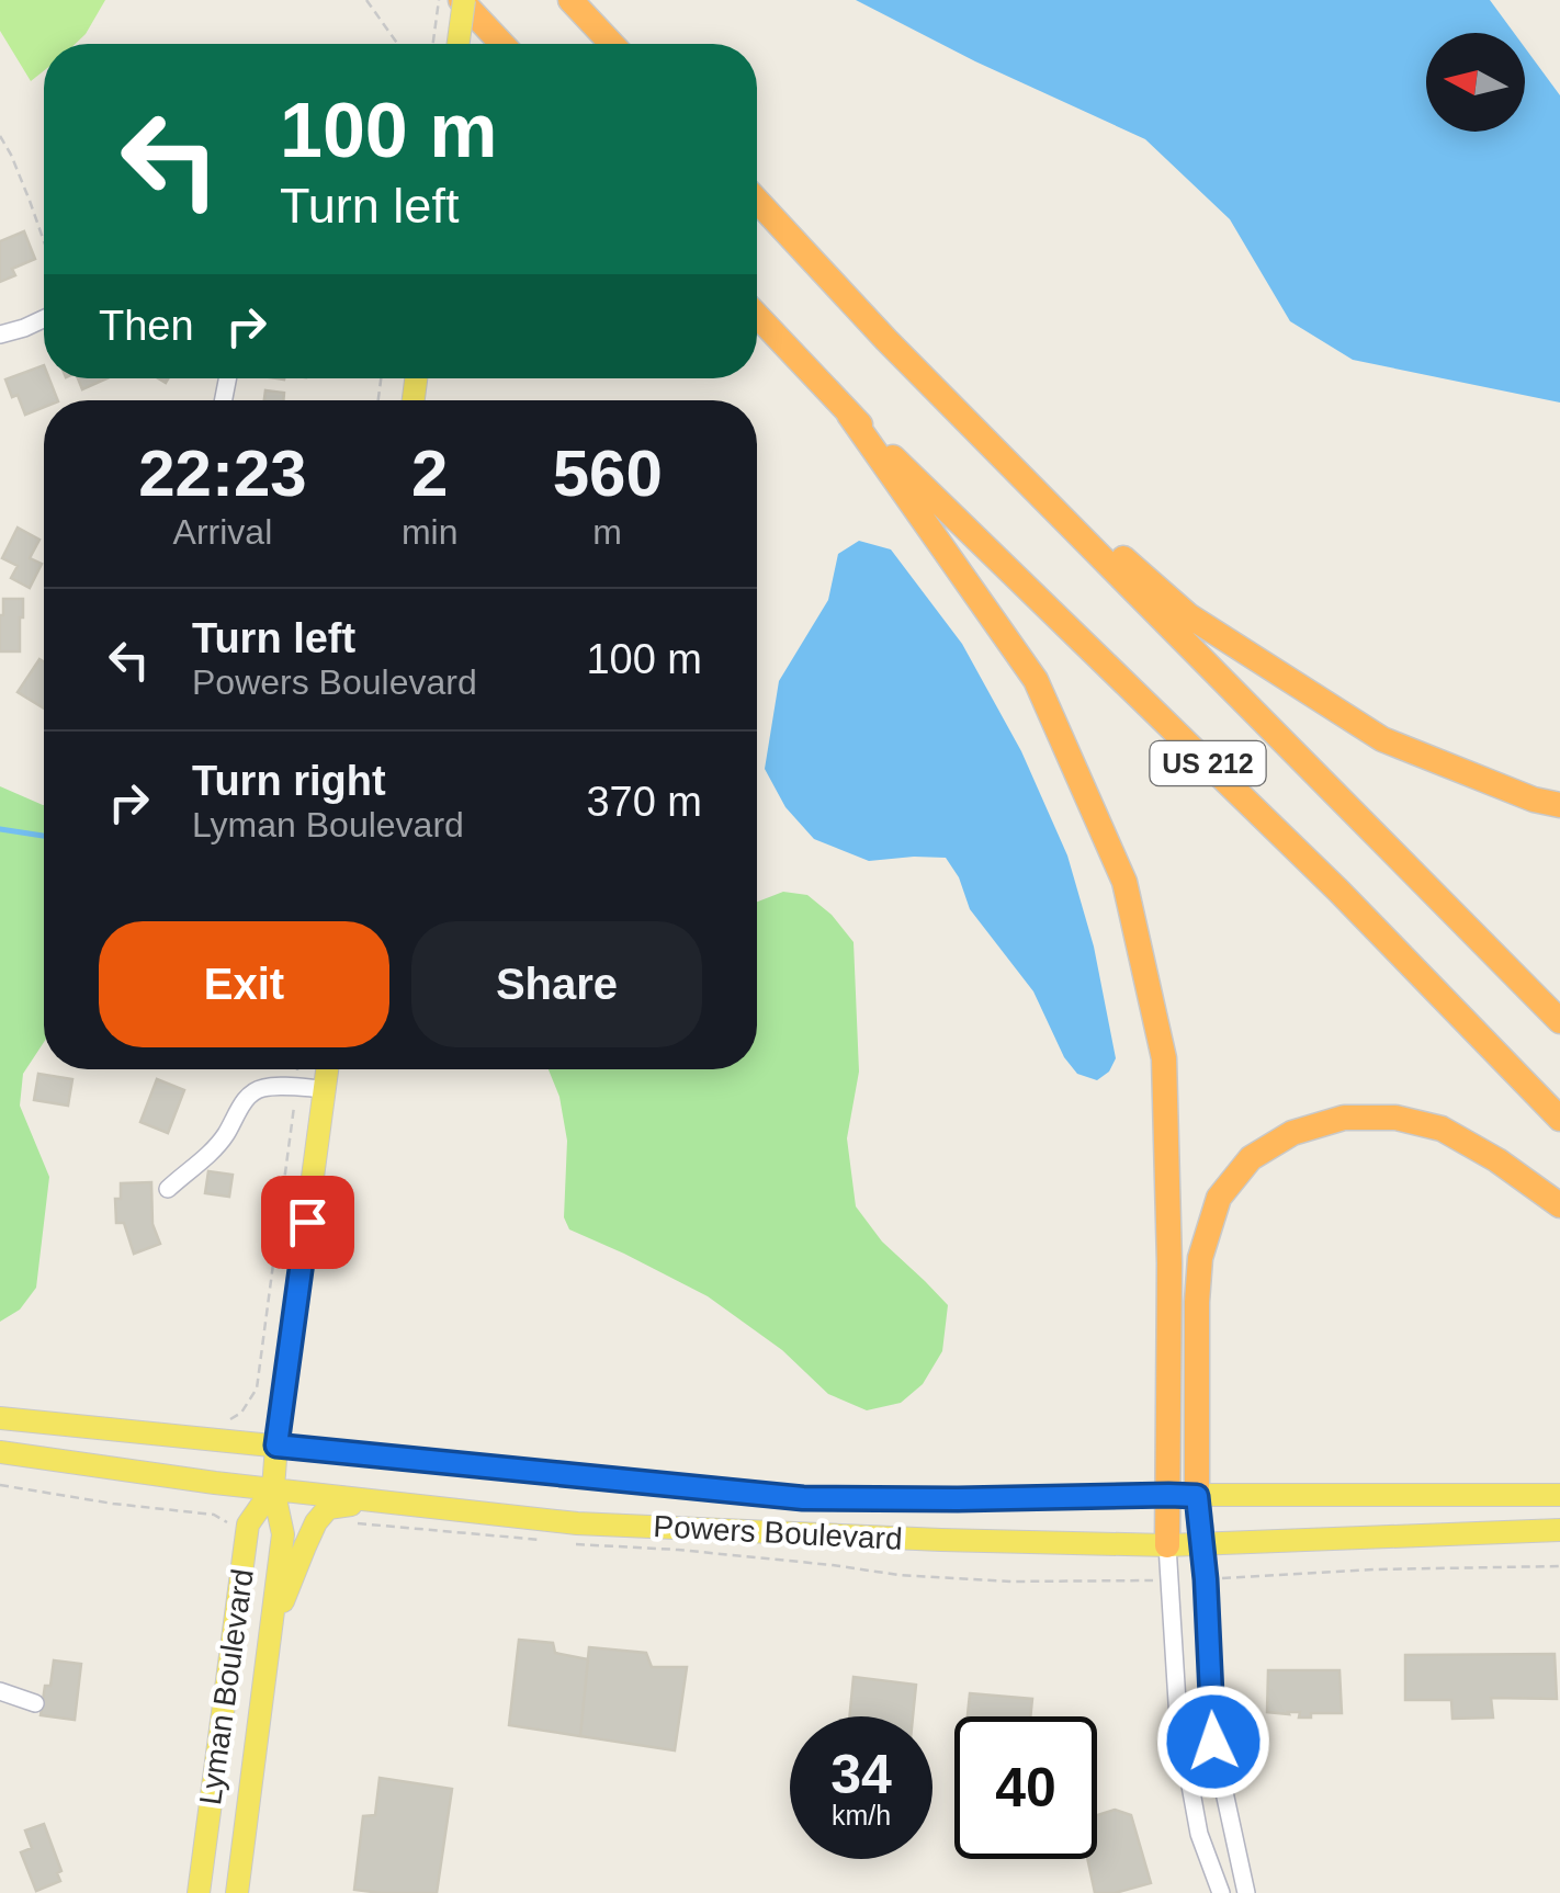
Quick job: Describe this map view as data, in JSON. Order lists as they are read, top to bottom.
{
  "streets": {
    "highway": ["US 212"],
    "main road": ["Powers Boulevard", "Lyman Boulevard"]
  },
  "crossings": [
    ["Powers Boulevard", "Lyman Boulevard"]
  ],
  "north": "left",
  "page": {
    "turn": ["100 m", "Turn left"],
    "then": "Then",
    "eta": [
      "22:23",
      "Arrival",
      "2",
      "min",
      "560",
      "m"
    ],
    "list": [
      {
        "name": "Turn left",
        "note": "Powers Boulevard",
        "value": "100 m"
      },
      {
        "name": "Turn right",
        "note": "Lyman Boulevard",
        "value": "370 m"
      }
    ],
    "buttons": ["Exit", "Share"],
    "speed": "34 km/h",
    "limit": "40"
  }
}
